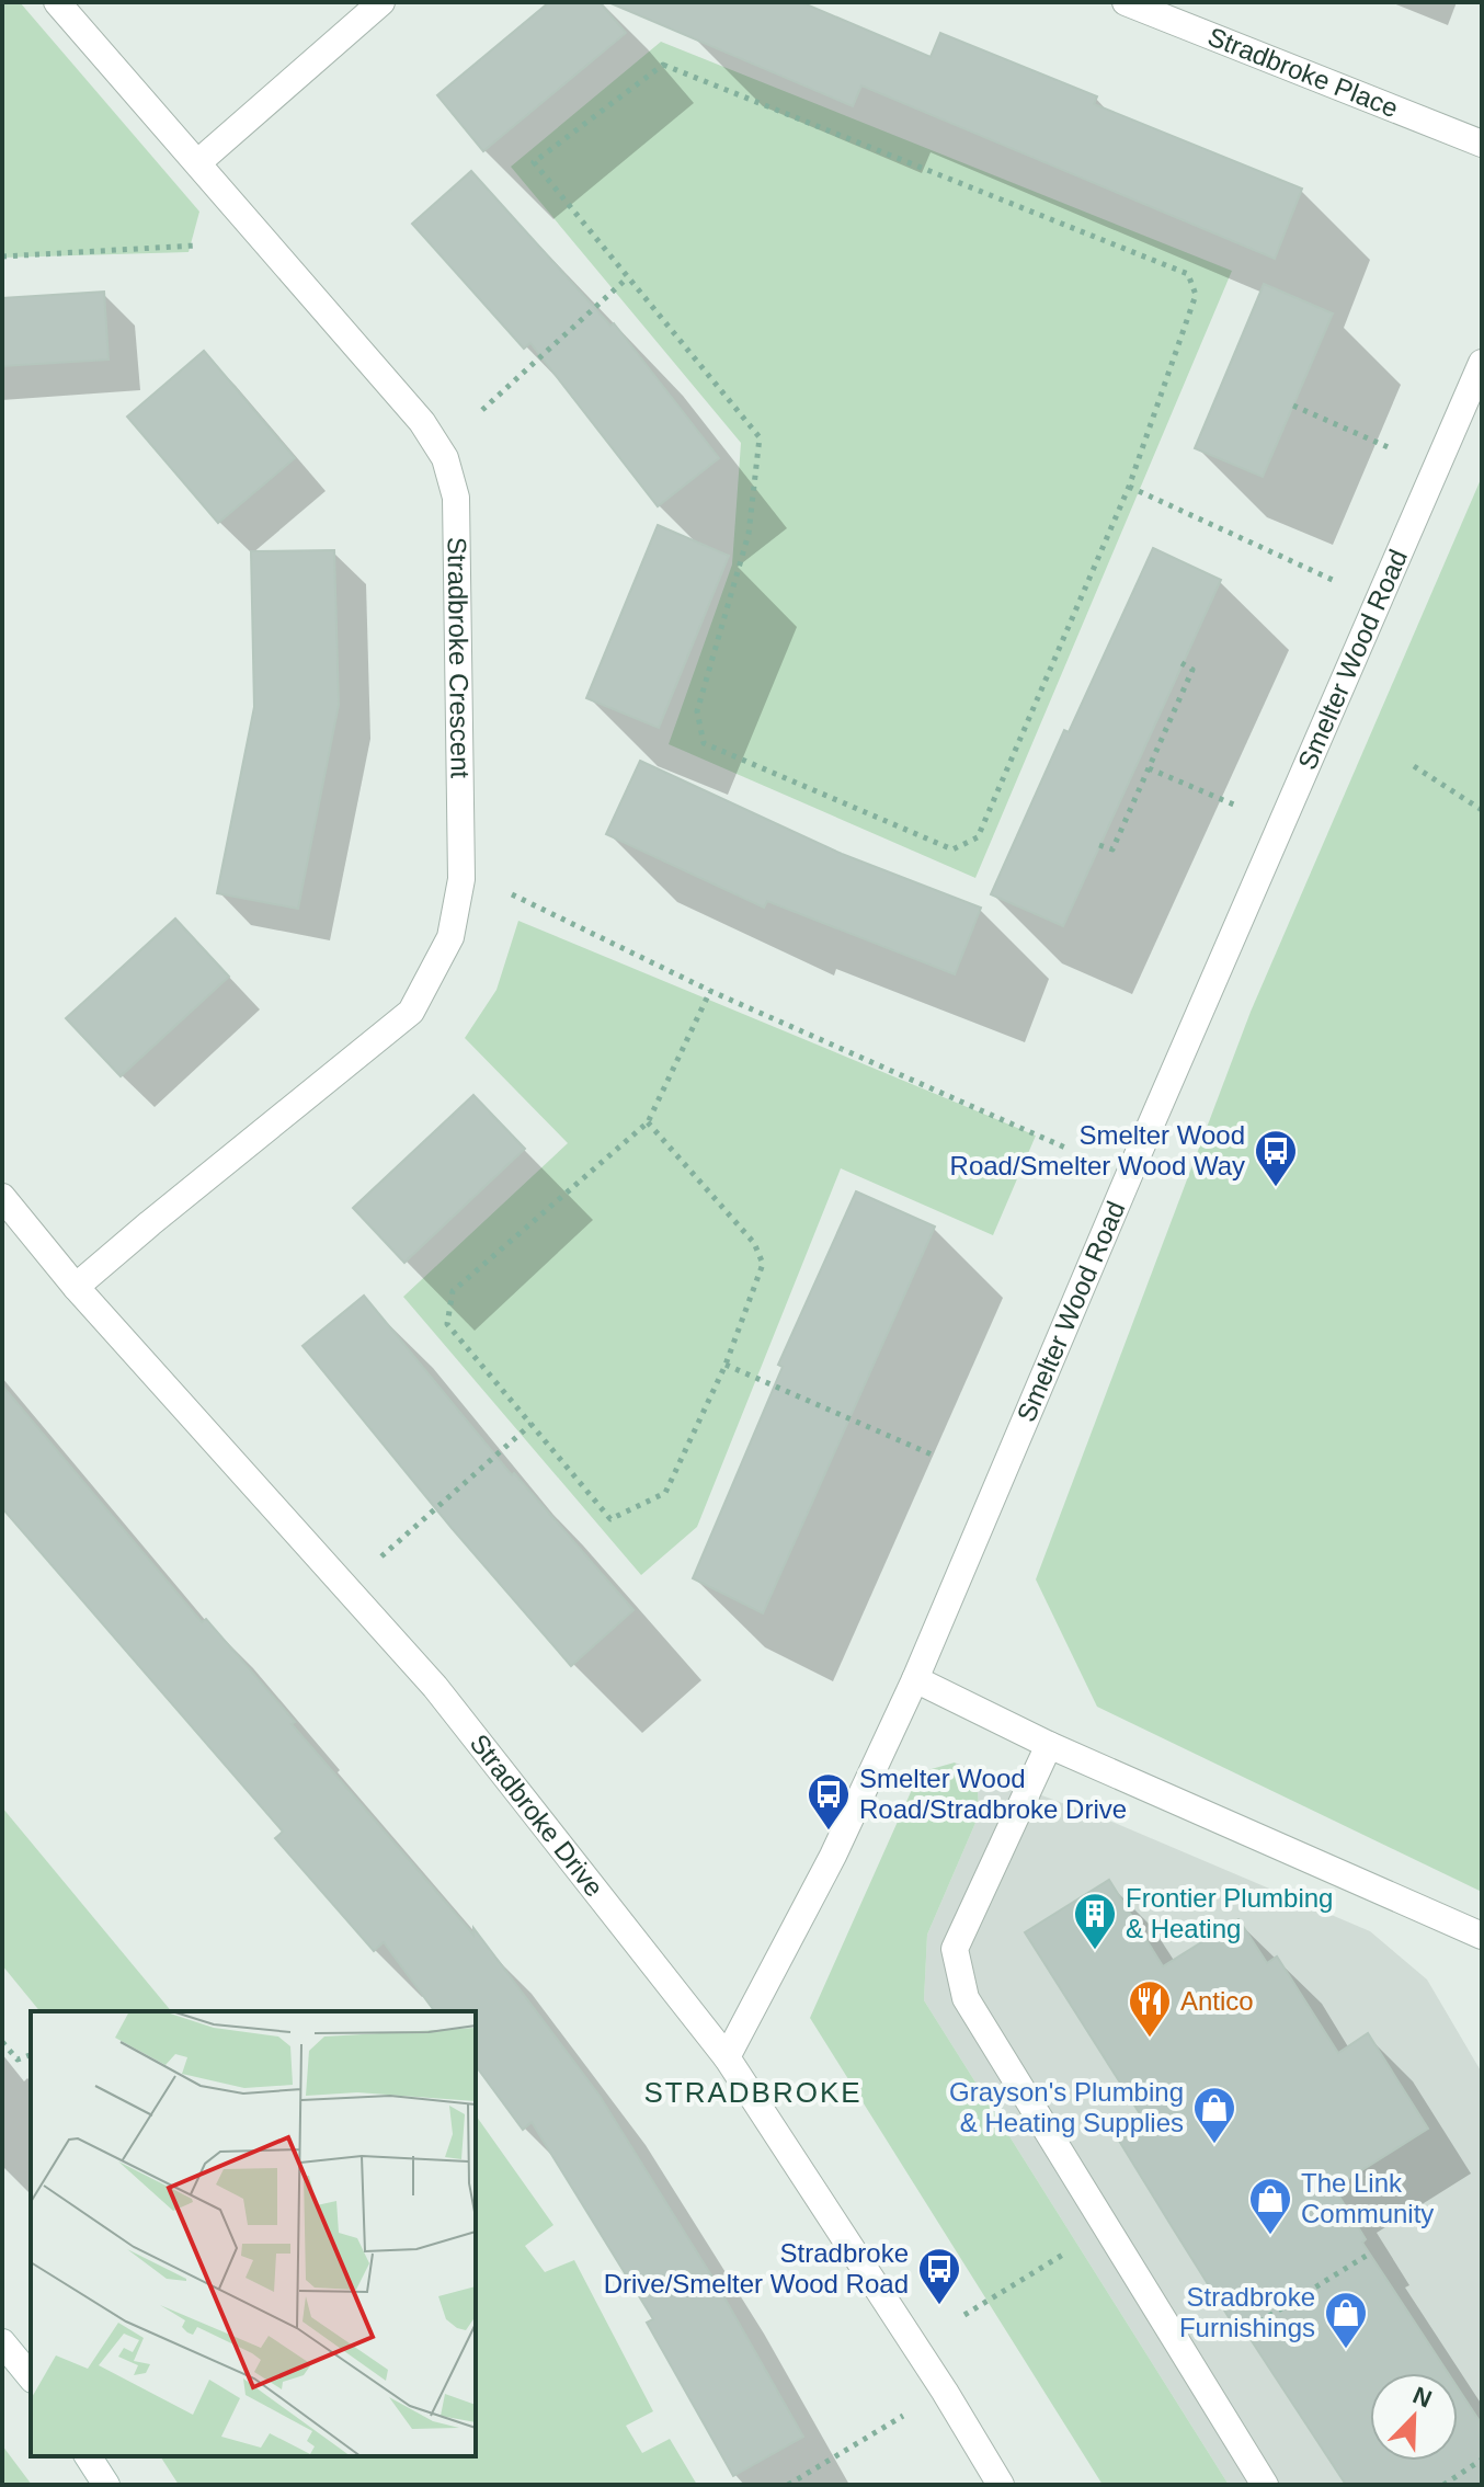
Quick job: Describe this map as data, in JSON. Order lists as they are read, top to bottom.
{
  "streets": {
    "street": [
      "Stradbroke Place",
      "Stradbroke Crescent",
      "Smelter Wood Road",
      "Stradbroke Drive"
    ]
  },
  "crossings": [
    ["Stradbroke Crescent", "Stradbroke Drive"],
    ["Smelter Wood Road", "Stradbroke Drive"]
  ],
  "districts": ["STRADBROKE"],
  "places": {
    "bus stop": ["Smelter Wood Road/Smelter Wood Way", "Smelter Wood Road/Stradbroke Drive", "Stradbroke Drive/Smelter Wood Road"],
    "building": ["Frontier Plumbing & Heating"],
    "restaurant": ["Antico"],
    "shop": ["Grayson's Plumbing & Heating Supplies", "The Link Community", "Stradbroke Furnishings"]
  },
  "north": "top right"
}
